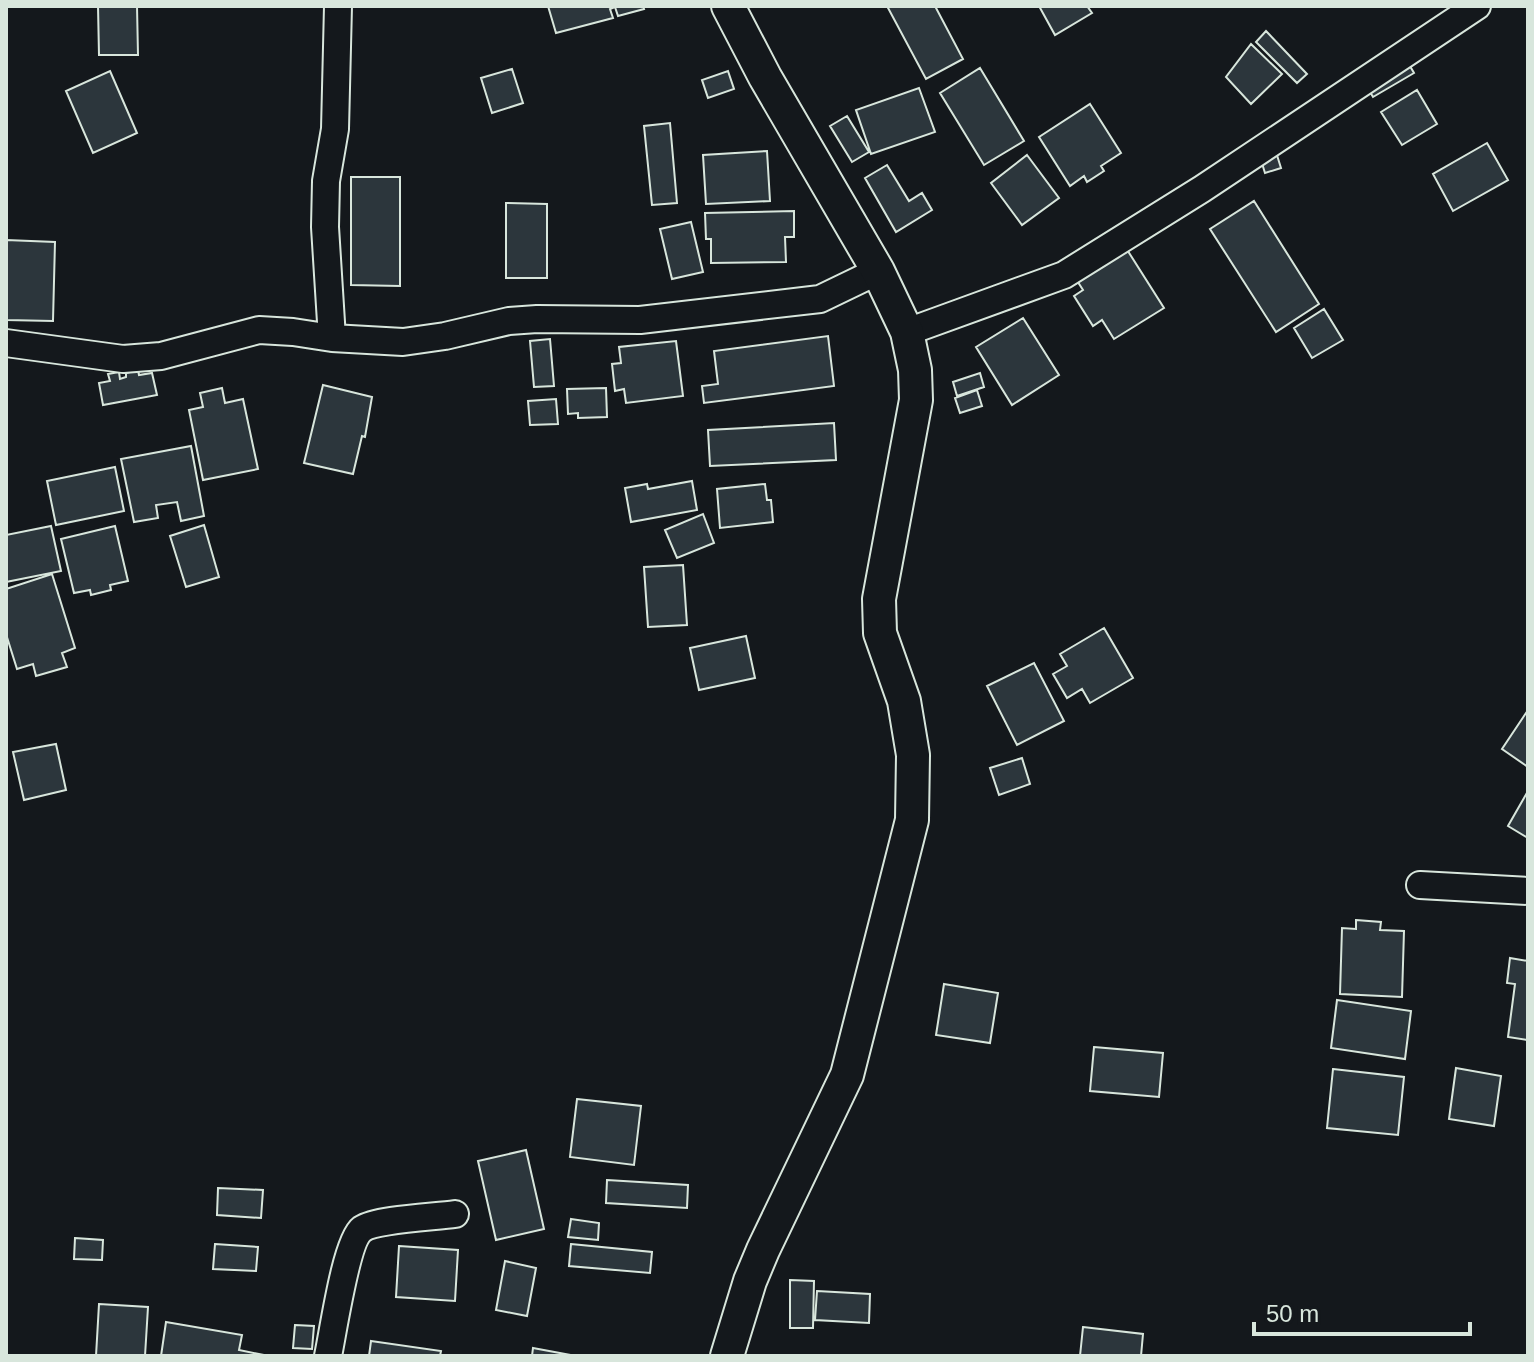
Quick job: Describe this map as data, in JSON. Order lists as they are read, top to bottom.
{
  "scale_bar": "50 m"
}
